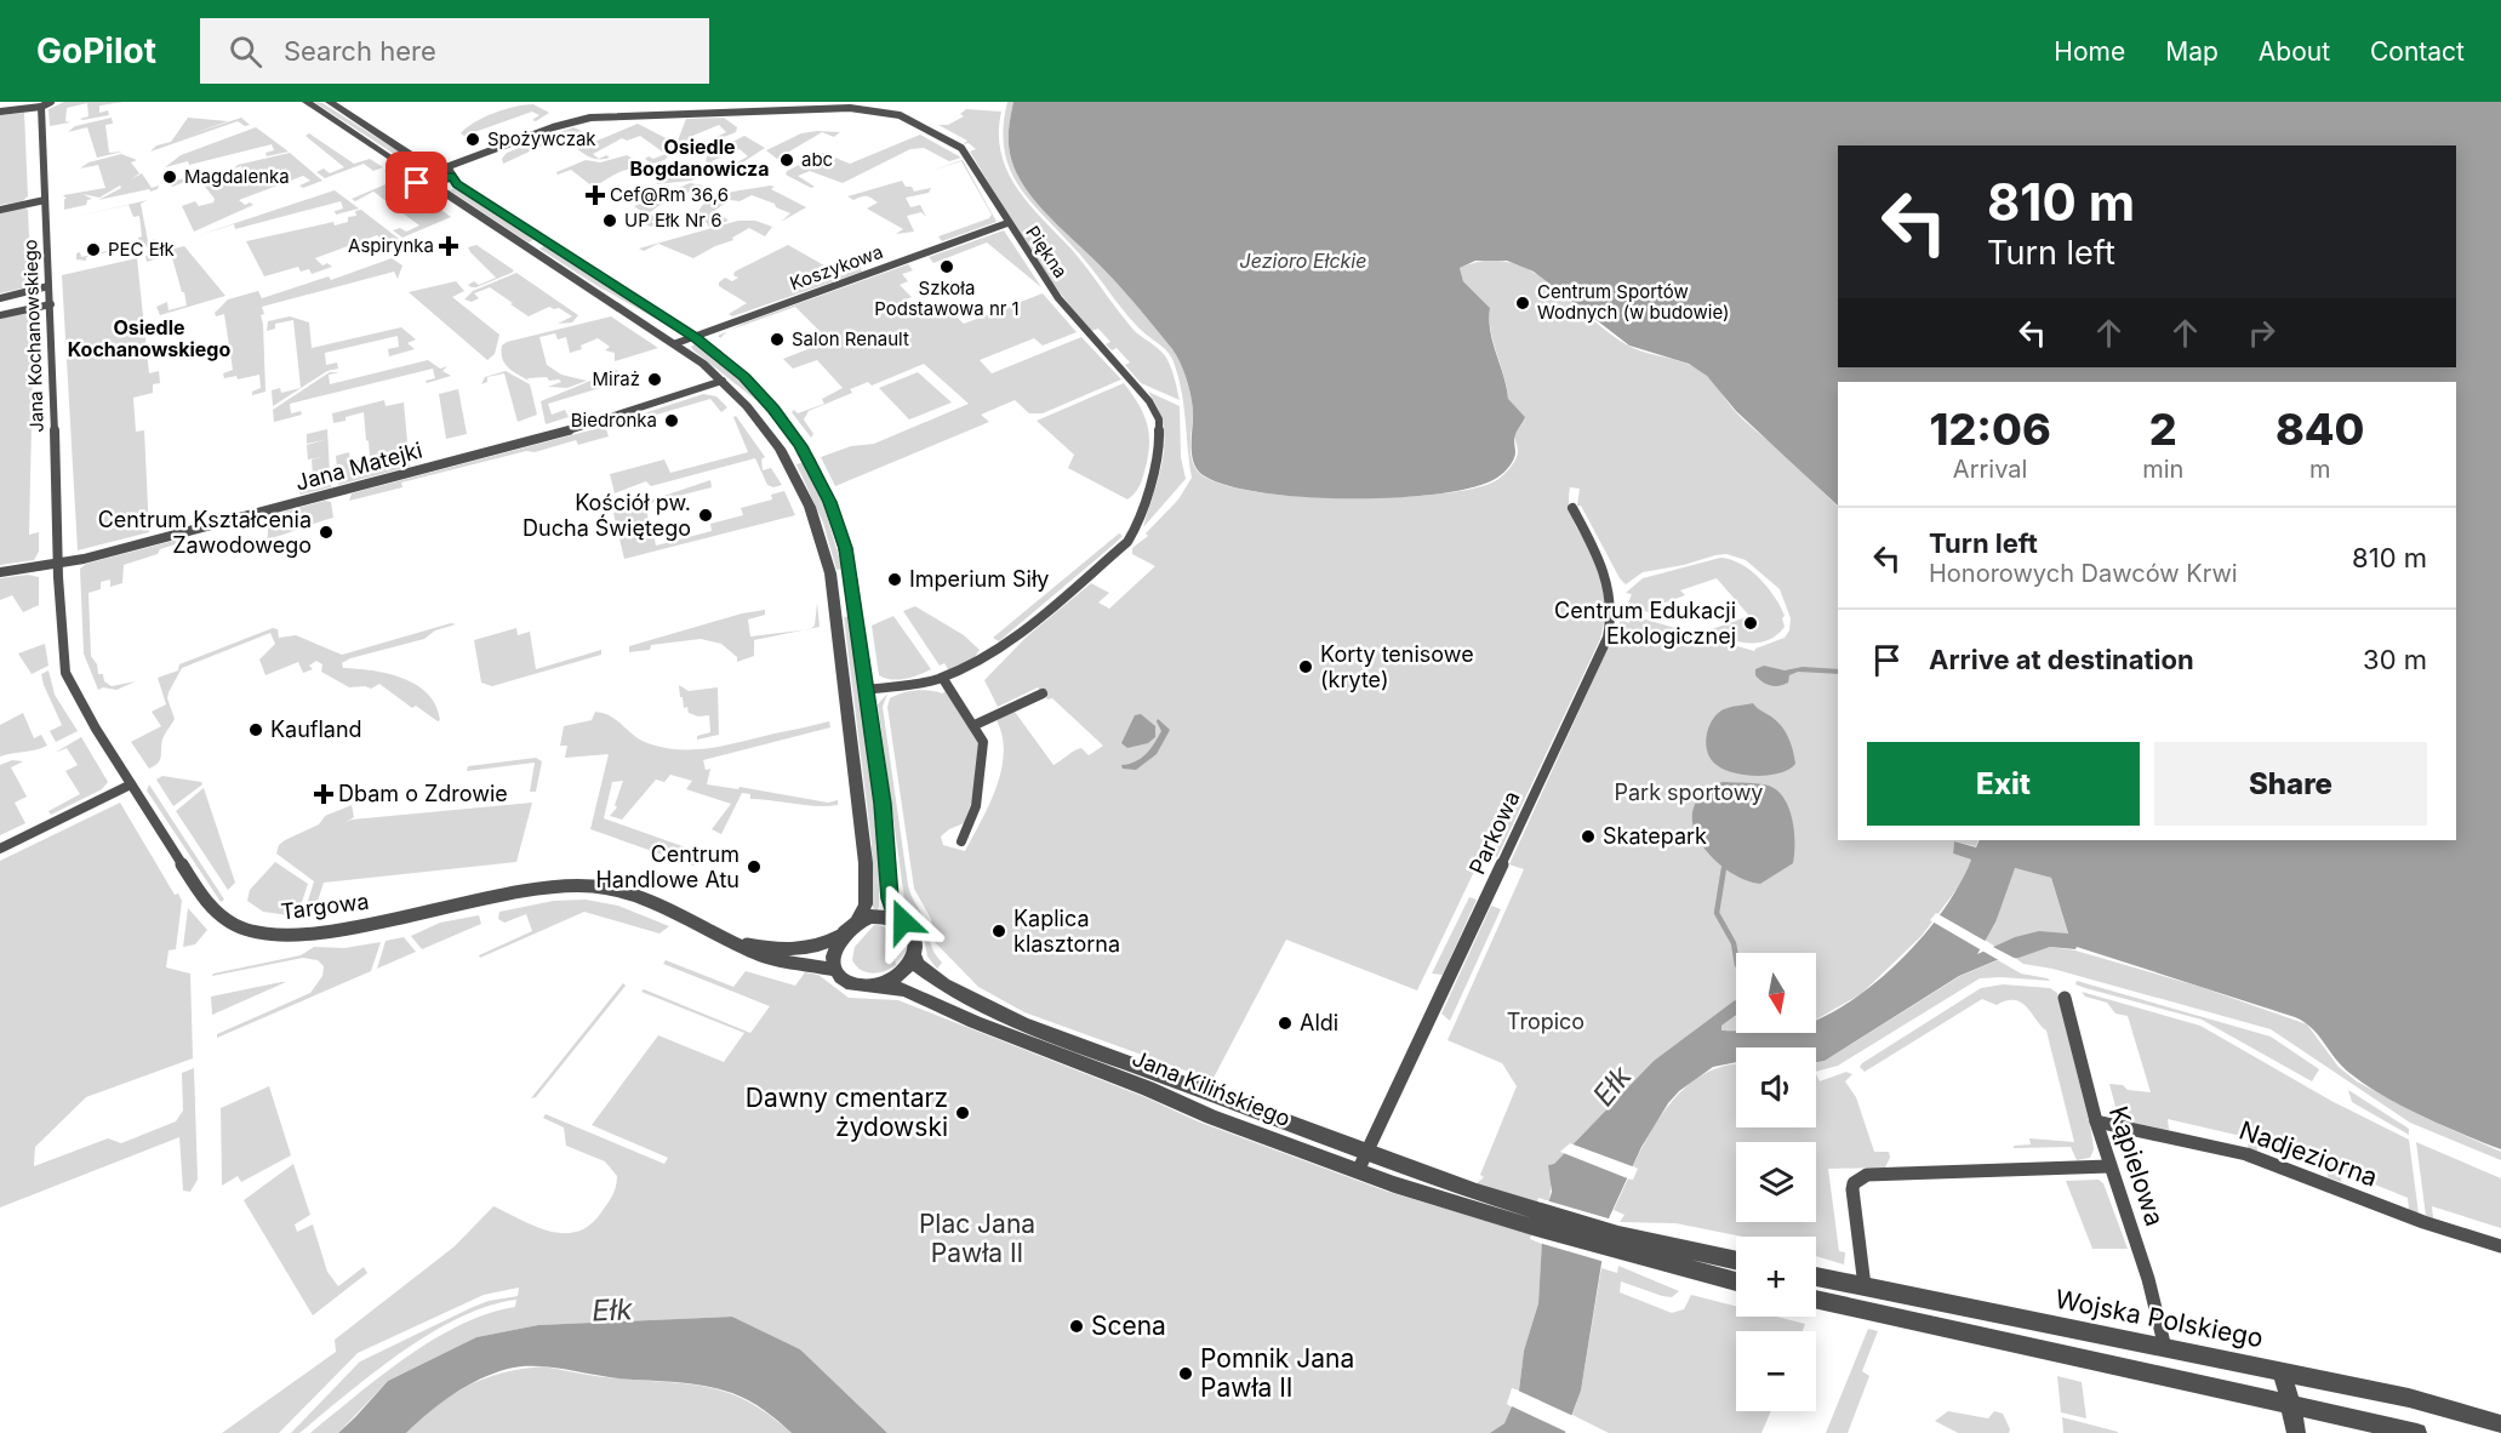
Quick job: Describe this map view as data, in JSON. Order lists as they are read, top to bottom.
{
  "streets": {
    "street": [
      "Piękna",
      "Koszykowa",
      "Jana Kochanowskiego",
      "Jana Matejki",
      "Parkowa",
      "Targowa",
      "Jana Kilińskiego",
      "Nadjeziorna",
      "Kąpielowa",
      "Wojska Polskiego"
    ]
  },
  "crossings": [
    ["Piękna", "Koszykowa"],
    ["Jana Kochanowskiego", "Jana Matejki"],
    ["Jana Kochanowskiego", "Targowa"],
    ["Jana Matejki", "Targowa"],
    ["Parkowa", "Jana Kilińskiego"],
    ["Targowa", "Jana Kilińskiego"],
    ["Nadjeziorna", "Kąpielowa"],
    ["Kąpielowa", "Wojska Polskiego"]
  ],
  "districts": ["Osiedle Bogdanowicza", "Osiedle Kochanowskiego"],
  "water": ["Jezioro Ełckie", "Ełk"],
  "parks": ["Park sportowy", "Tropico", "Plac Jana Pawła II"],
  "places": {
    "other": [
      "Spożywczak",
      "abc",
      "Magdalenka",
      "UP Ełk Nr 6",
      "PEC Ełk",
      "Szkoła Podstawowa nr 1",
      "Centrum Sportów Wodnych (w budowie)",
      "Salon Renault",
      "Miraż",
      "Biedronka",
      "Kościół pw. Ducha Świętego",
      "Centrum Kształcenia Zawodowego",
      "Imperium Siły",
      "Centrum Edukacji Ekologicznej",
      "Korty tenisowe (kryte)",
      "Kaufland",
      "Skatepark",
      "Centrum Handlowe Atu",
      "Kaplica klasztorna",
      "Aldi",
      "Dawny cmentarz żydowski",
      "Scena",
      "Pomnik Jana Pawła II"
    ],
    "health": ["Cef@Rm 36,6", "Aspirynka", "Dbam o Zdrowie"]
  },
  "north": "bottom",
  "page": {
    "header": "GoPilot",
    "search": "Search here",
    "nav": [
      "Home",
      "Map",
      "About",
      "Contact"
    ],
    "turn": ["810 m", "Turn left"],
    "eta": [
      "12:06",
      "Arrival",
      "2",
      "min",
      "840",
      "m"
    ],
    "list": [
      {
        "name": "Turn left",
        "note": "Honorowych Dawców Krwi",
        "value": "810 m"
      },
      {
        "name": "Arrive at destination",
        "value": "30 m"
      }
    ],
    "buttons": ["Exit", "Share"],
    "map_buttons": ["+", "−"]
  }
}
